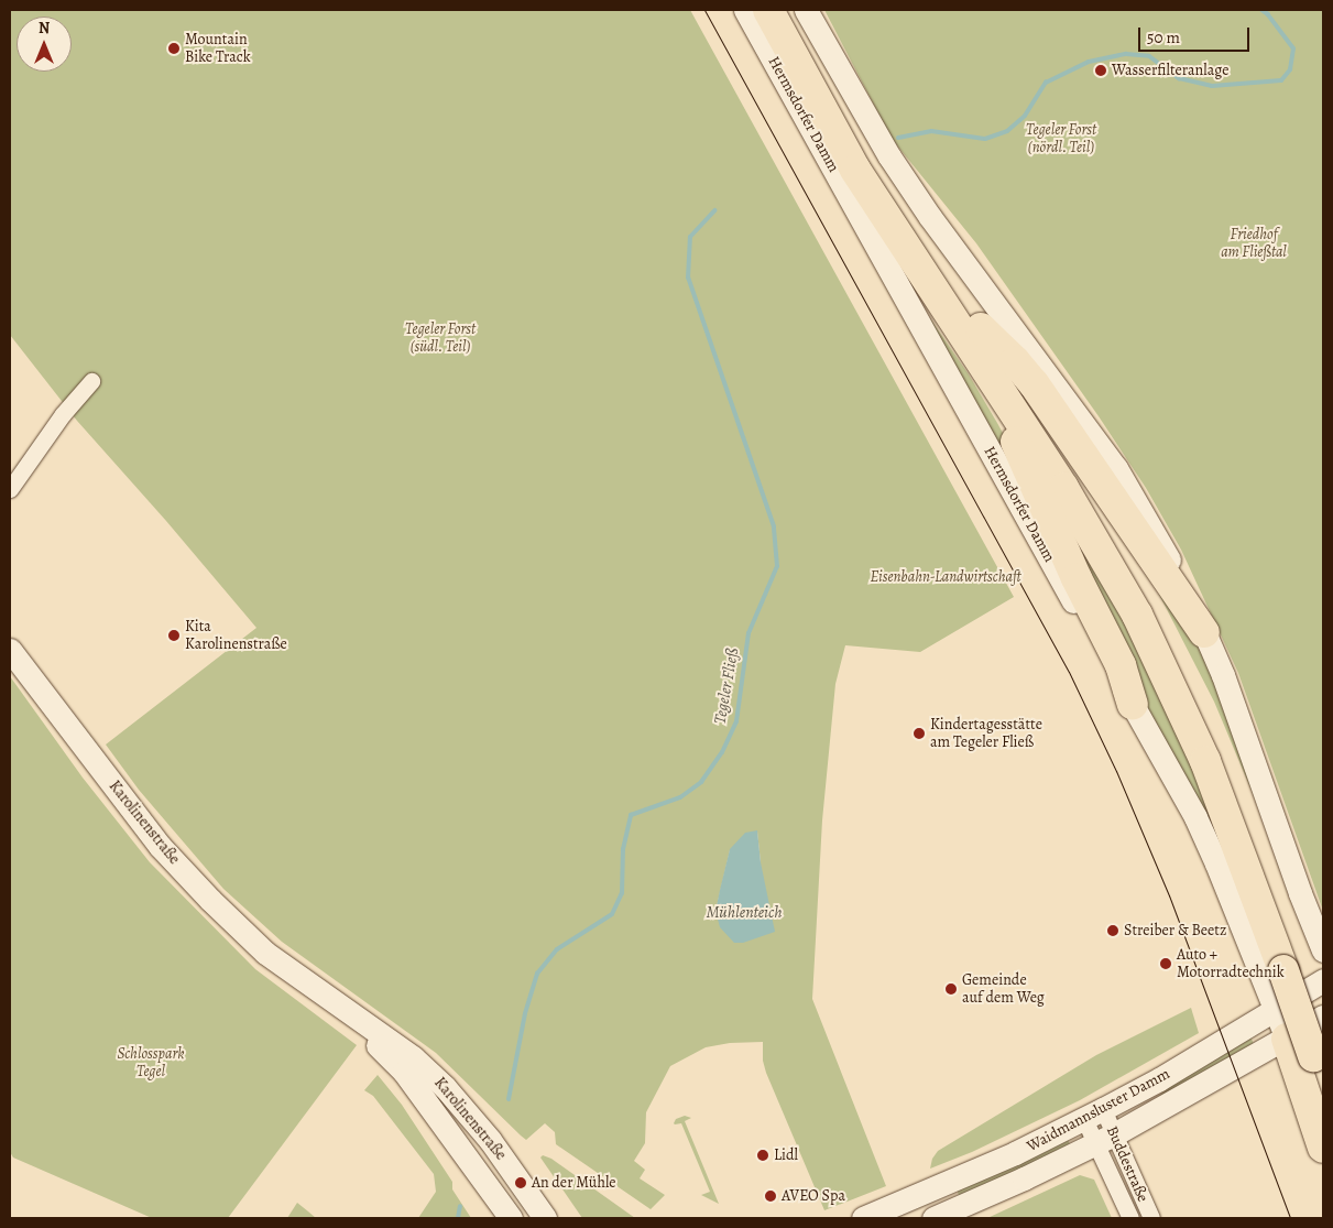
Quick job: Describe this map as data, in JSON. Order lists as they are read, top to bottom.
{
  "streets": {
    "main road": ["Hermsdorfer Damm", "Karolinenstraße", "Waidmannsluster Damm"],
    "street": ["Buddestraße"]
  },
  "crossings": [
    ["Hermsdorfer Damm", "Waidmannsluster Damm"],
    ["Waidmannsluster Damm", "Buddestraße"]
  ],
  "water": ["Tegeler Fließ", "Mühlenteich"],
  "parks": [
    "Tegeler Forst (nördl. Teil)",
    "Friedhof am Fließtal",
    "Tegeler Forst (südl. Teil)",
    "Eisenbahn-Landwirtschaft",
    "Schlosspark Tegel"
  ],
  "places": [
    "Mountain Bike Track",
    "Wasserfilteranlage",
    "Kita Karolinenstraße",
    "Kindertagesstätte am Tegeler Fließ",
    "Streiber & Beetz",
    "Auto + Motorradtechnik",
    "Gemeinde auf dem Weg",
    "Lidl",
    "An der Mühle",
    "AVEO Spa"
  ],
  "scale_bar": "50 m",
  "north": "top"
}
